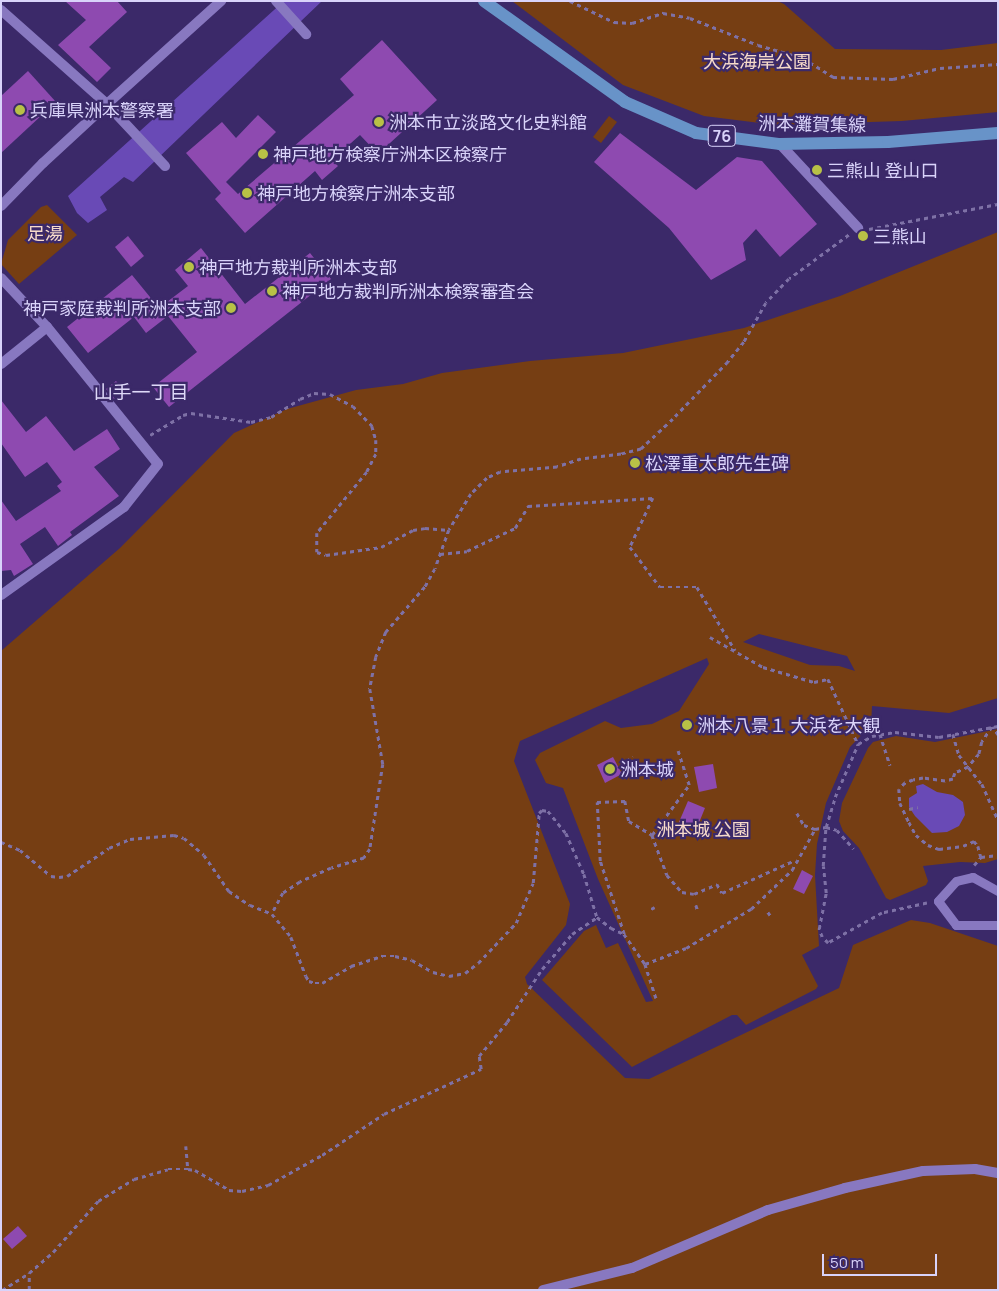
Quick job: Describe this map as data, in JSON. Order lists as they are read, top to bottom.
{
  "streets": {
    "main road": ["洲本灘賀集線", "76"]
  },
  "districts": ["山手一丁目"],
  "parks": ["大浜海岸公園", "足湯", "洲本城 公園"],
  "places": [
    "兵庫県洲本警察署",
    "洲本市立淡路文化史料館",
    "神戸地方検察庁洲本区検察庁",
    "三熊山 登山口",
    "神戸地方検察庁洲本支部",
    "三熊山",
    "神戸地方裁判所洲本支部",
    "神戸地方裁判所洲本検察審査会",
    "神戸家庭裁判所洲本支部",
    "松澤重太郎先生碑",
    "洲本八景１ 大浜を大観",
    "洲本城"
  ],
  "scale_bar": "50 m"
}
